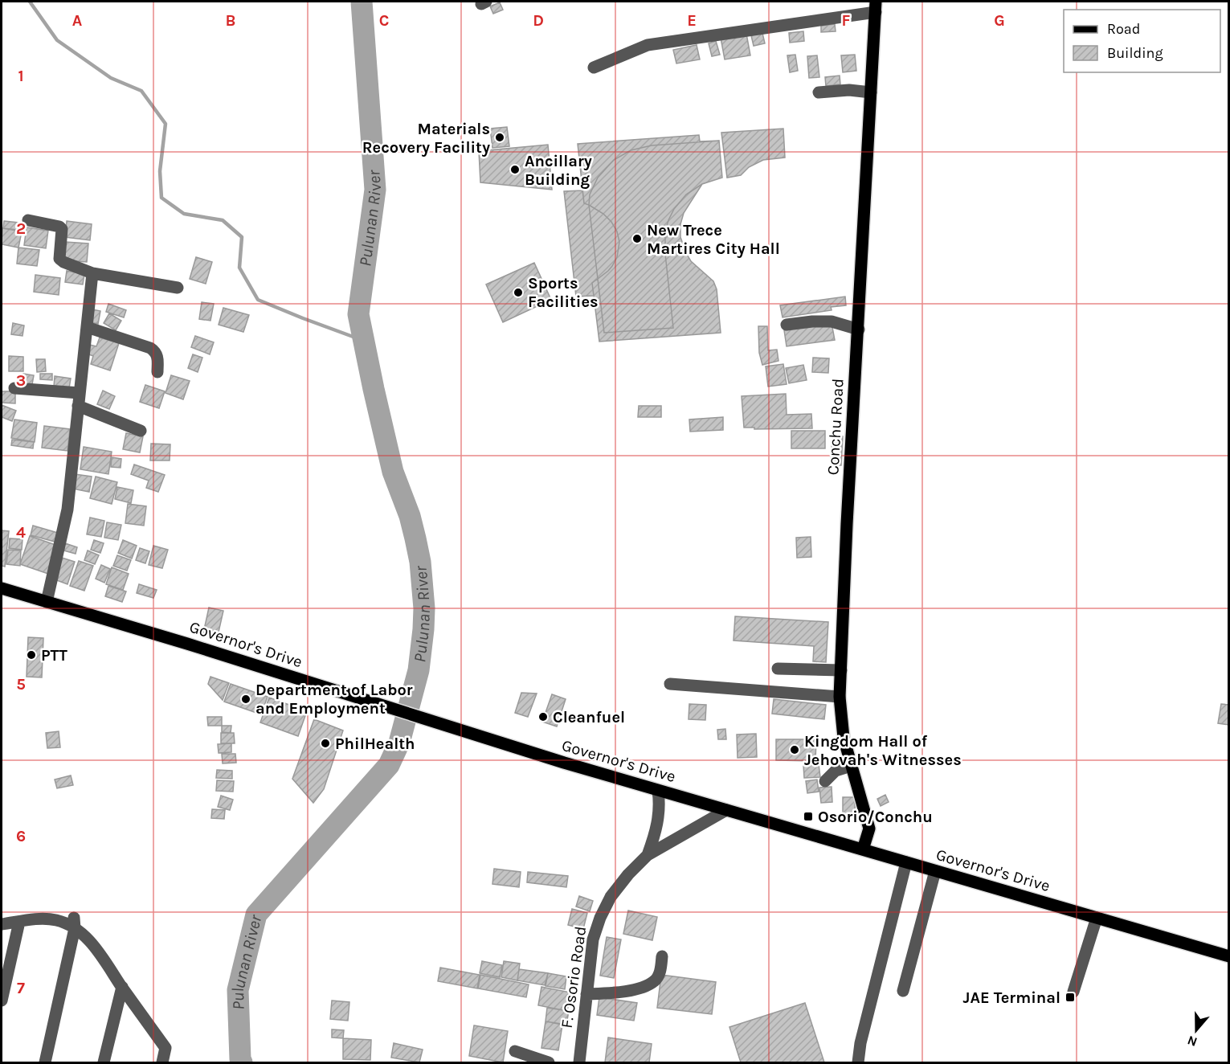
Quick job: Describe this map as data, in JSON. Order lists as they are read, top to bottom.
{
  "streets": {
    "main road": ["Conchu Road", "Governor's Drive"],
    "street": ["F. Osorio Road"]
  },
  "crossings": [
    ["Conchu Road", "Governor's Drive"],
    ["Governor's Drive", "F. Osorio Road"]
  ],
  "water": ["Pulunan River"],
  "places": {
    "other": [
      "Materials Recovery Facility",
      "Ancillary Building",
      "New Trece Martires City Hall",
      "Sports Facilities",
      "PTT",
      "Department of Labor and Employment",
      "Cleanfuel",
      "PhilHealth",
      "Kingdom Hall of Jehovah's Witnesses"
    ],
    "transit": ["Osorio/Conchu", "JAE Terminal"]
  },
  "legend": ["Road", "Building"],
  "north": "bottom",
  "grid": {
    "columns": [
      "A",
      "B",
      "C",
      "D",
      "E",
      "F",
      "G"
    ],
    "rows": [
      "1",
      "2",
      "3",
      "4",
      "5",
      "6",
      "7"
    ]
  }
}
